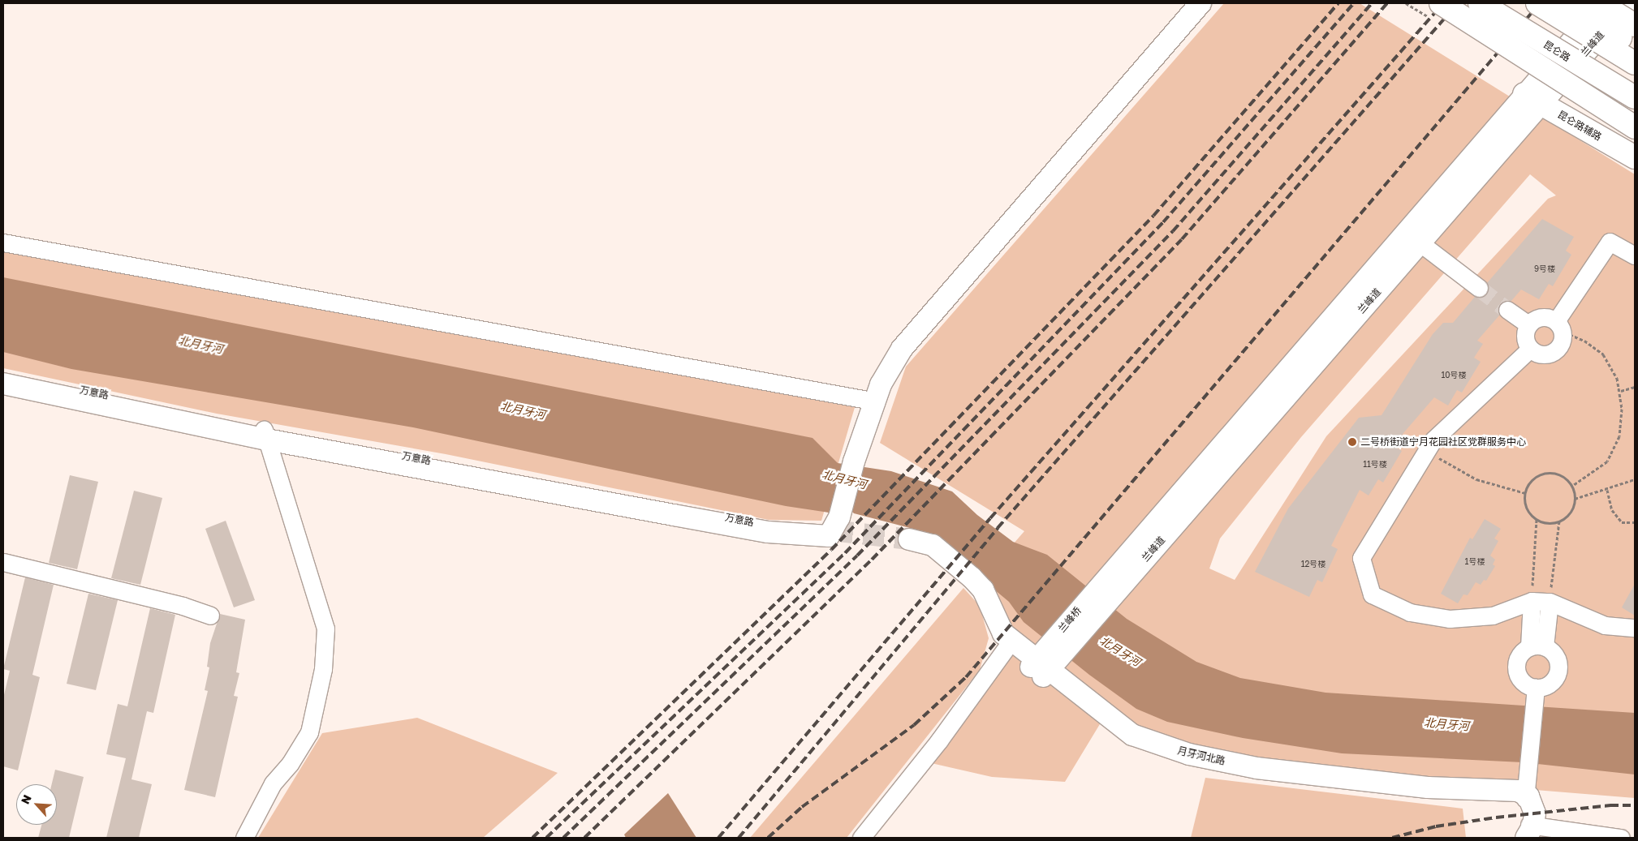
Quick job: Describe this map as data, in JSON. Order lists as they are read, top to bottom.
{
  "streets": {
    "main road": ["昆仑路", "昆仑路辅路"],
    "street": [
      "兰峰道",
      "万意路",
      "兰峰桥",
      "月牙河北路"
    ]
  },
  "crossings": [
    ["兰峰道", "昆仑路辅路"],
    ["兰峰道", "兰峰桥"],
    ["兰峰桥", "月牙河北路"]
  ],
  "water": ["北月牙河"],
  "places": ["二号桥街道宁月花园社区党群服务中心"],
  "house_numbers": [
    "9号楼",
    "10号楼",
    "11号楼",
    "1号楼",
    "12号楼"
  ],
  "north": "top left"
}
